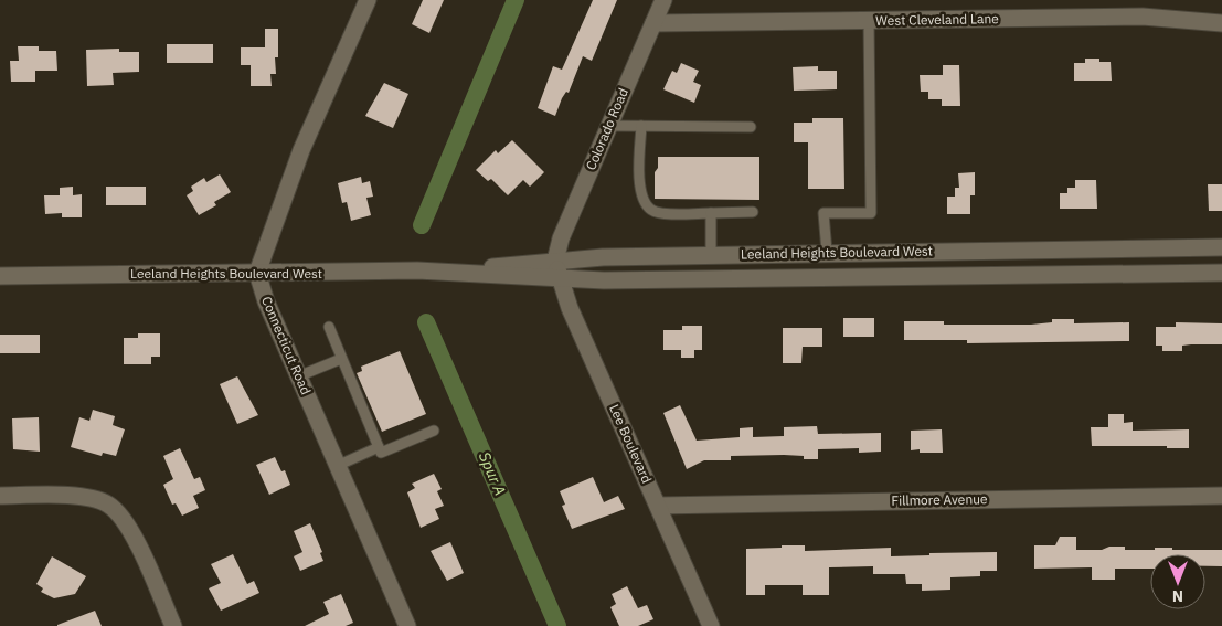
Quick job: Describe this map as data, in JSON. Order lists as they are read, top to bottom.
{
  "streets": {
    "main road": [
      "West Cleveland Lane",
      "Colorado Road",
      "Leeland Heights Boulevard West",
      "Connecticut Road",
      "Lee Boulevard",
      "Fillmore Avenue"
    ]
  },
  "crossings": [
    ["West Cleveland Lane", "Colorado Road"],
    ["Colorado Road", "Leeland Heights Boulevard West"],
    ["Colorado Road", "Lee Boulevard"],
    ["Leeland Heights Boulevard West", "Connecticut Road"],
    ["Leeland Heights Boulevard West", "Lee Boulevard"],
    ["Lee Boulevard", "Fillmore Avenue"]
  ],
  "water": ["Spur A"],
  "north": "bottom"
}
